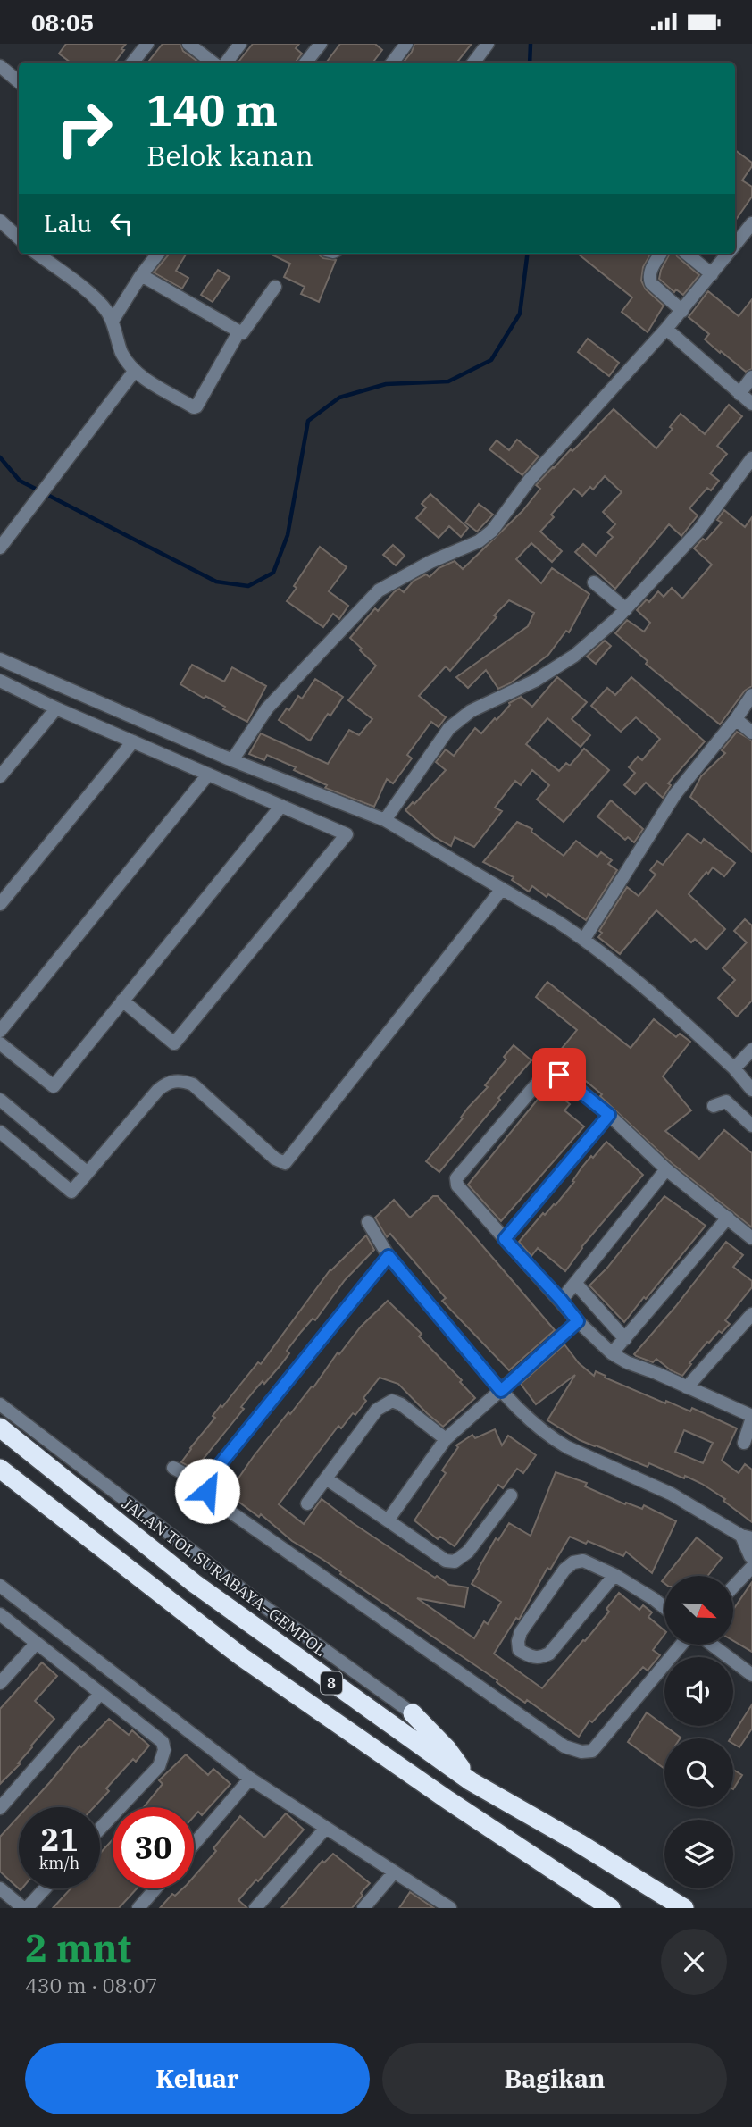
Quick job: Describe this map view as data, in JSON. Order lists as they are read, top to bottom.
{
  "streets": {
    "highway": ["JALAN TOL SURABAYA–GEMPOL", "8"]
  },
  "north": "bottom right",
  "page": {
    "status": "08:05",
    "turn": ["140 m", "Belok kanan"],
    "then": "Lalu",
    "speed": "21 km/h",
    "limit": "30",
    "heading": ["2 mnt", "430 m · 08:07"],
    "buttons": ["Keluar", "Bagikan"]
  }
}
